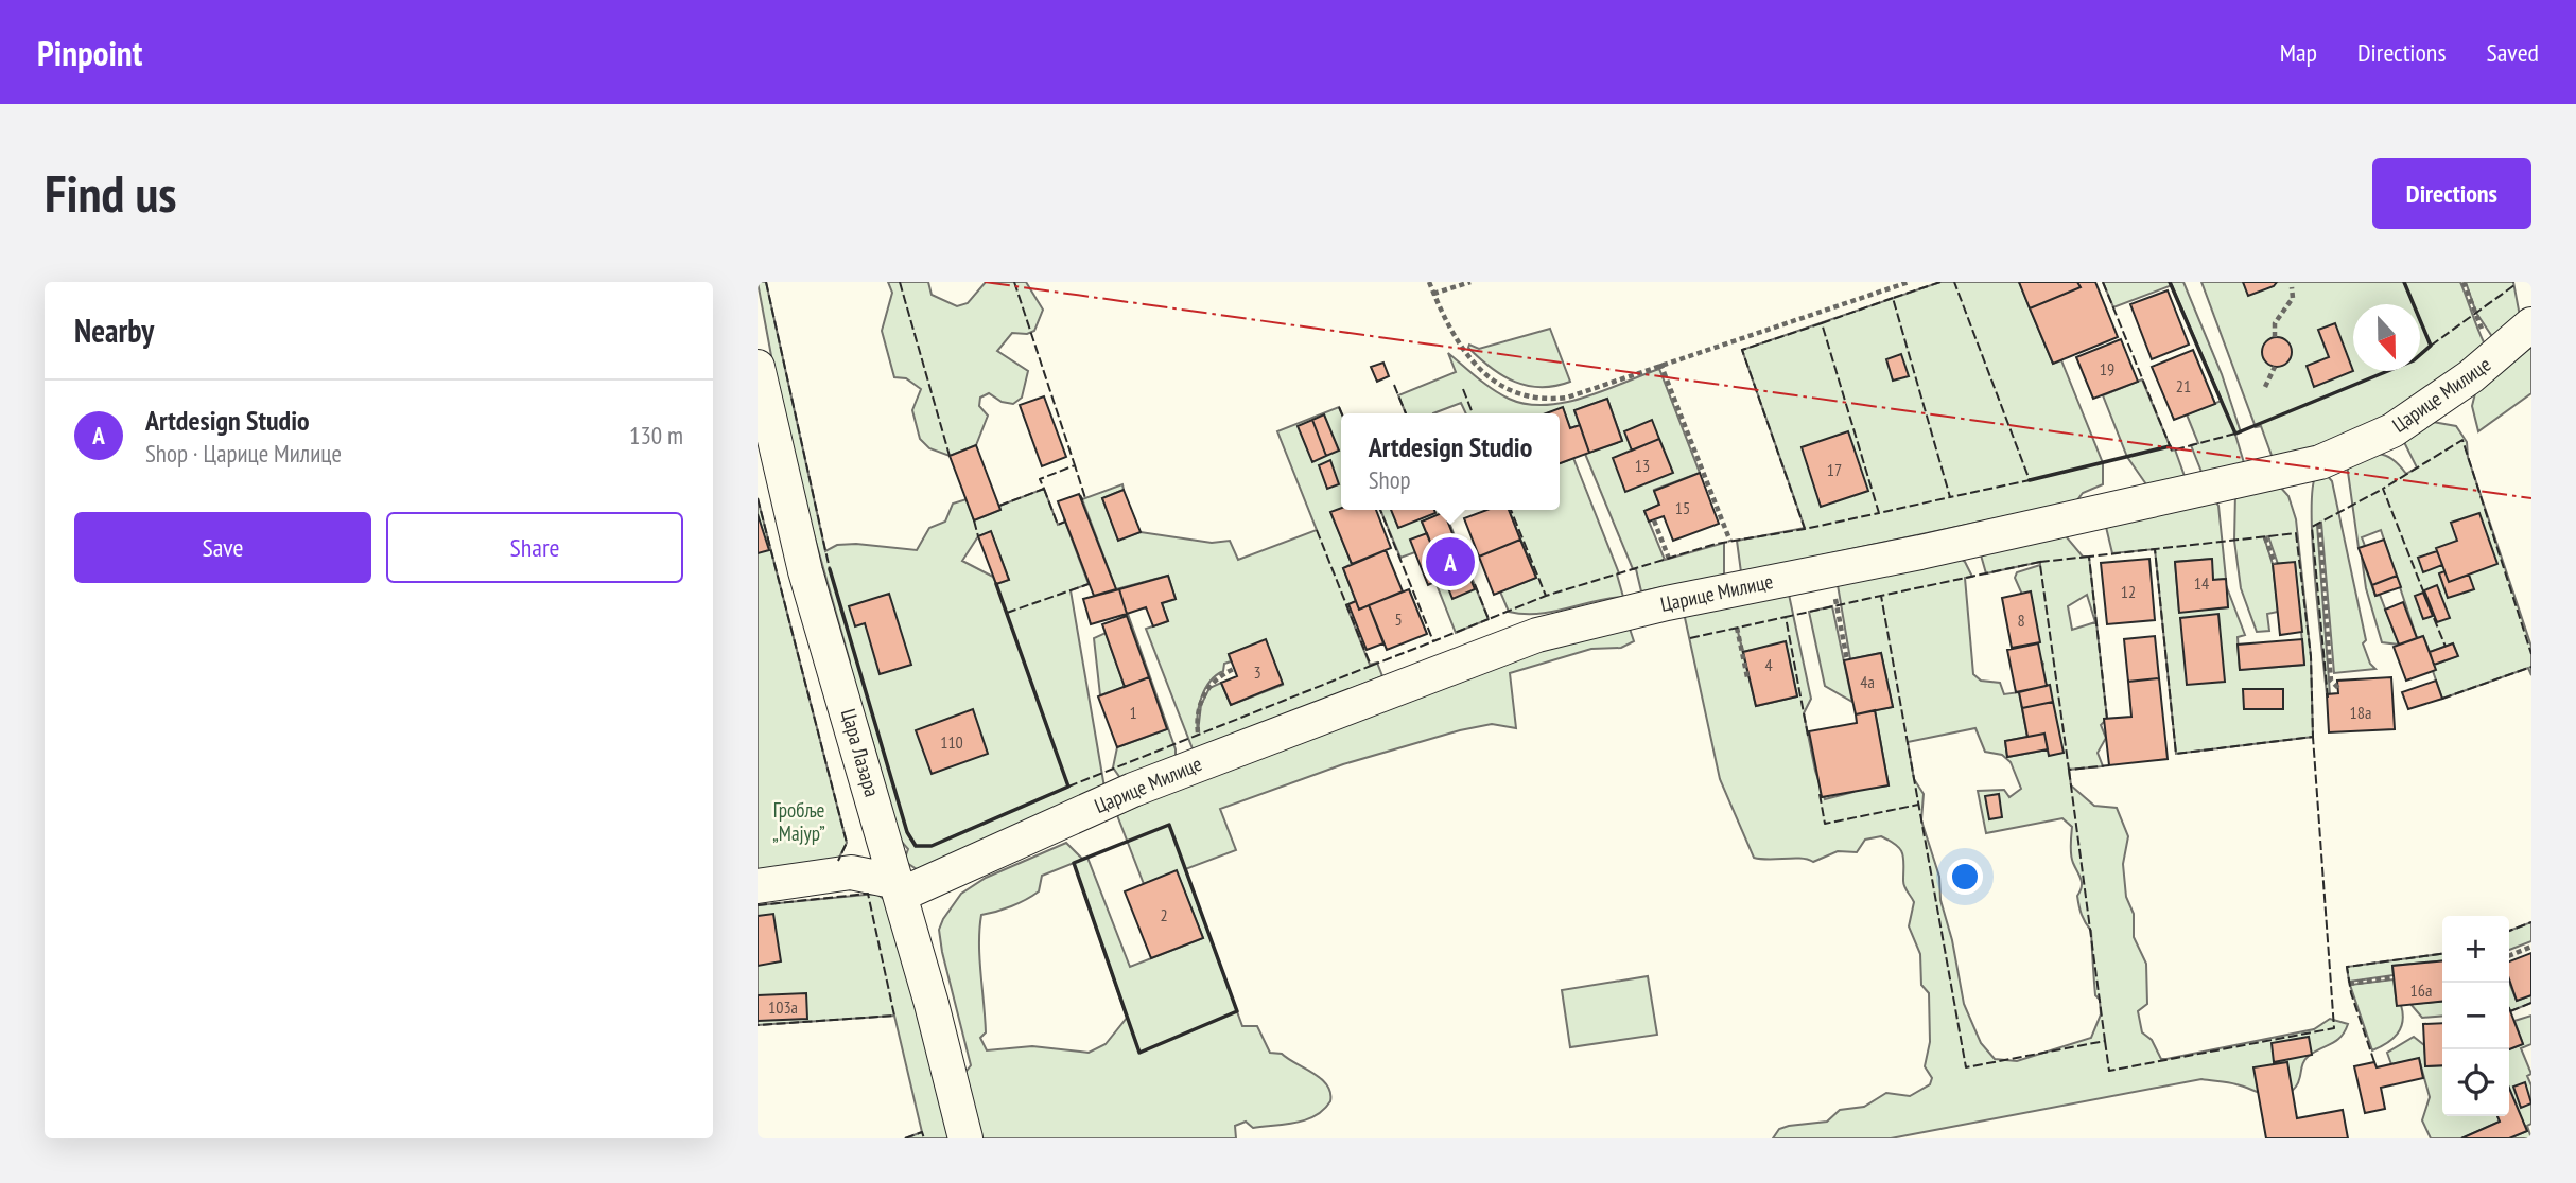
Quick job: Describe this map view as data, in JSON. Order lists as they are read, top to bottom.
{
  "streets": {
    "street": ["Царице Милице", "Цара Лазара"]
  },
  "crossings": [
    ["Царице Милице", "Цара Лазара"]
  ],
  "parks": ["Гробље „Мајур”"],
  "house_numbers": [
    "19",
    "21",
    "13",
    "17",
    "15",
    "14",
    "12",
    "5",
    "8",
    "4",
    "3",
    "4a",
    "1",
    "18a",
    "110",
    "2",
    "16a",
    "103a"
  ],
  "north": "bottom",
  "page": {
    "header": "Pinpoint",
    "nav": ["Map", "Directions", "Saved"],
    "buttons": [
      "Directions",
      ["Save", "Share"]
    ],
    "title": "Find us",
    "heading": "Nearby",
    "list": [
      {
        "mark": "A",
        "name": "Artdesign Studio",
        "note": "Shop · Царице Милице",
        "value": "130 m"
      }
    ],
    "popup": ["Artdesign Studio", "Shop"],
    "pins": "A",
    "map_buttons": ["+", "−"]
  }
}
